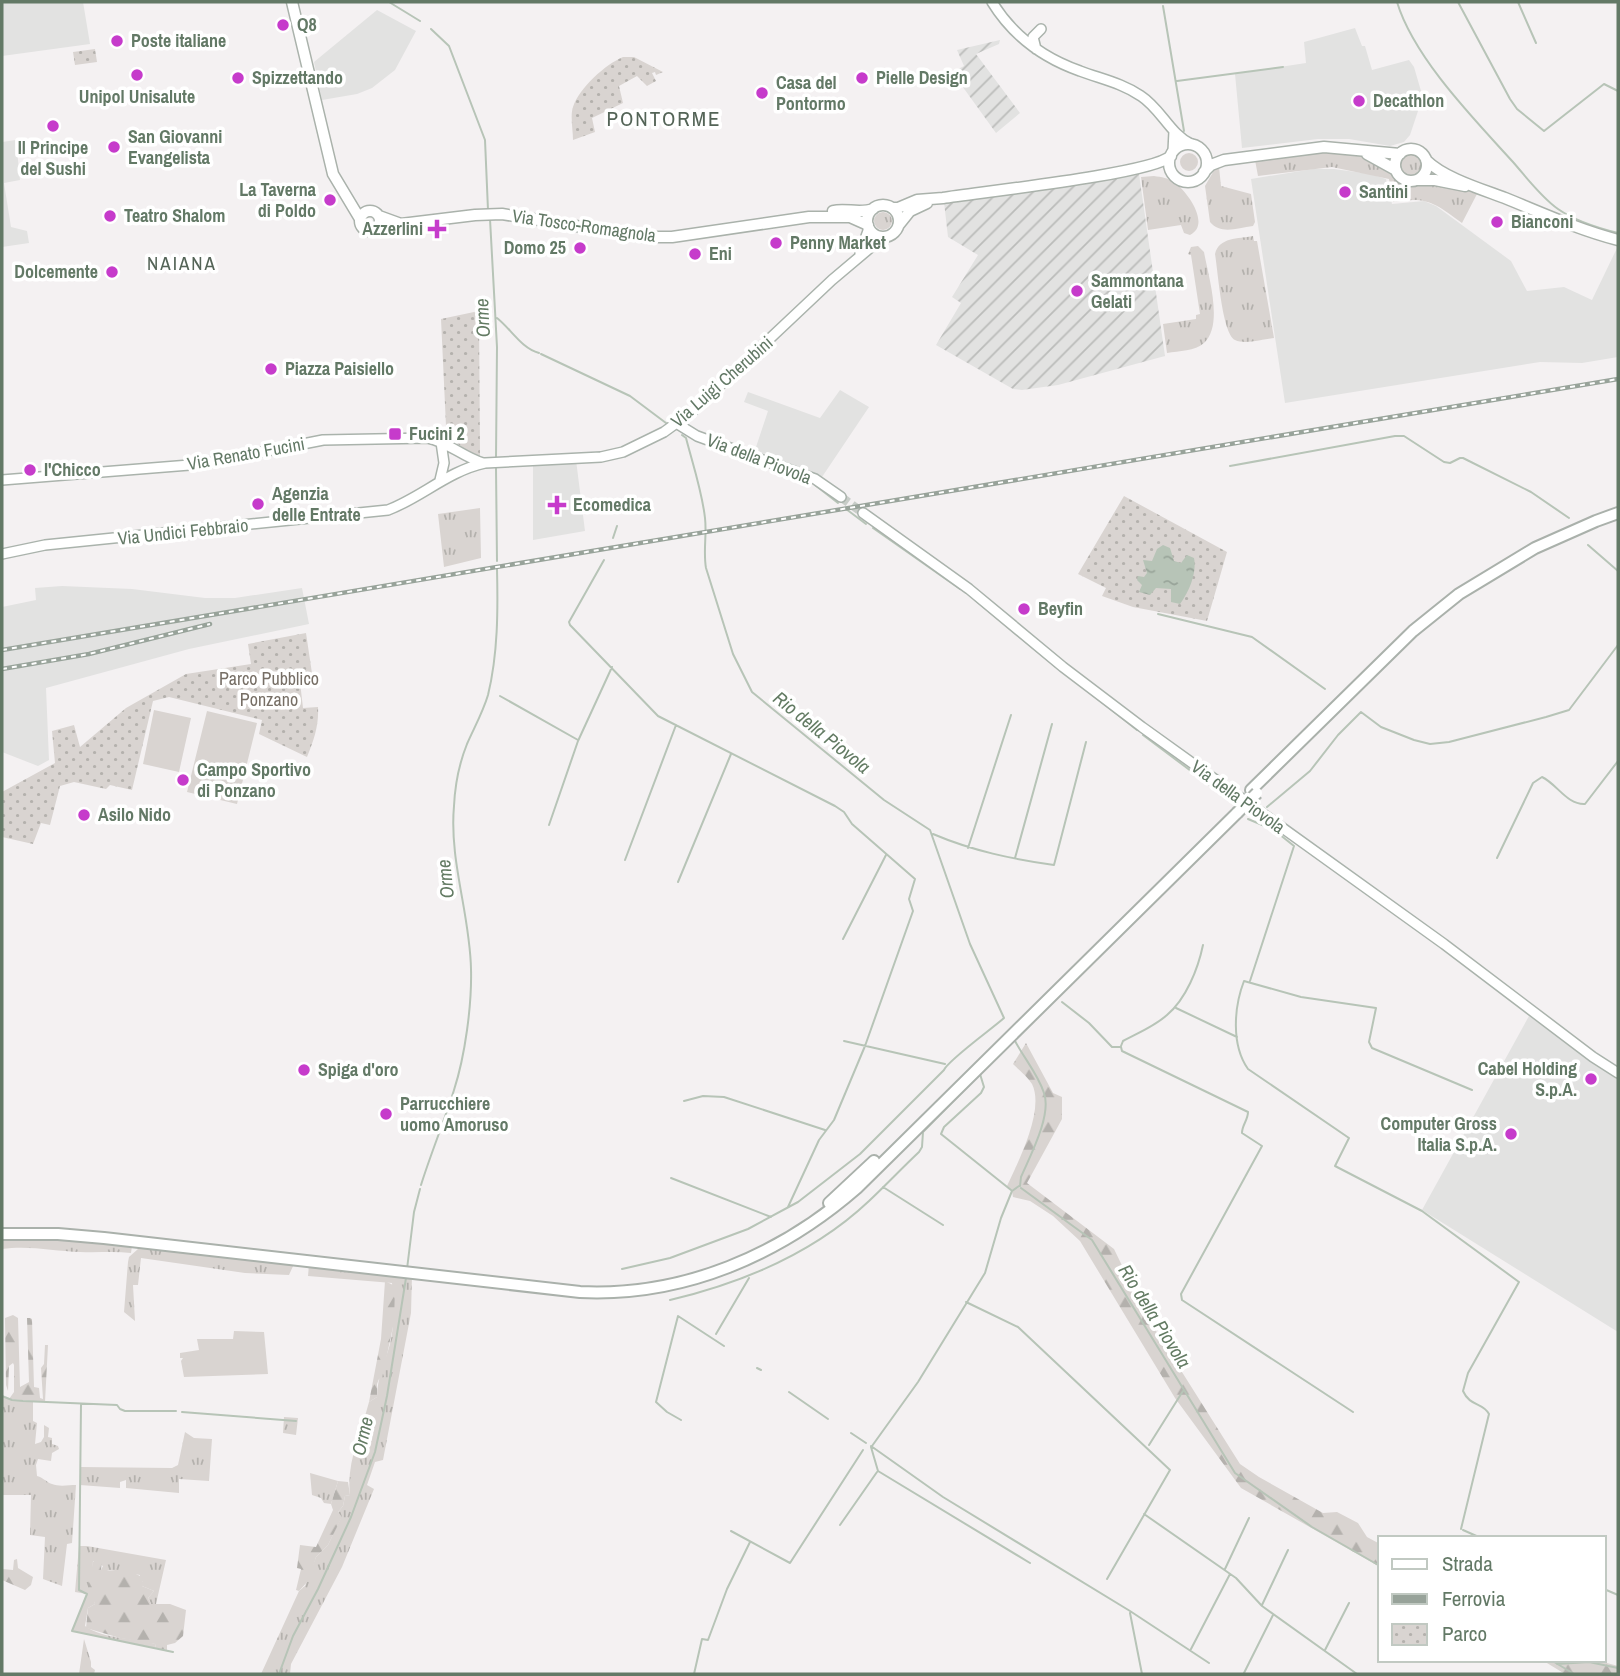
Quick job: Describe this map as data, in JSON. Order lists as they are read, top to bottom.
{
  "streets": {
    "main road": [
      "Via Tosco-Romagnola",
      "Via Luigi Cherubini",
      "Via Renato Fucini",
      "Via della Piovola",
      "Via Undici Febbraio"
    ]
  },
  "crossings": [
    ["Via Tosco-Romagnola", "Via Luigi Cherubini"],
    ["Via Luigi Cherubini", "Via Renato Fucini"],
    ["Via Luigi Cherubini", "Via della Piovola"],
    ["Via Luigi Cherubini", "Via Undici Febbraio"],
    ["Via Renato Fucini", "Via Undici Febbraio"]
  ],
  "districts": ["PONTORME", "NAIANA"],
  "water": ["Orme", "Rio della Piovola"],
  "parks": ["Parco Pubblico Ponzano"],
  "places": {
    "other": [
      "Q8",
      "Poste italiane",
      "Unipol Unisalute",
      "Spizzettando",
      "Pielle Design",
      "Casa del Pontormo",
      "Decathlon",
      "Il Principe del Sushi",
      "San Giovanni Evangelista",
      "Santini",
      "La Taverna di Poldo",
      "Teatro Shalom",
      "Bianconi",
      "Penny Market",
      "Domo 25",
      "Eni",
      "Dolcemente",
      "Sammontana Gelati",
      "Piazza Paisiello",
      "I'Chicco",
      "Agenzia delle Entrate",
      "Beyfin",
      "Campo Sportivo di Ponzano",
      "Asilo Nido",
      "Spiga d'oro",
      "Cabel Holding S.p.A.",
      "Parrucchiere uomo Amoruso",
      "Computer Gross Italia S.p.A."
    ],
    "health": ["Azzerlini", "Ecomedica"],
    "transit": ["Fucini 2"]
  },
  "legend": ["Strada", "Ferrovia", "Parco"]
}
